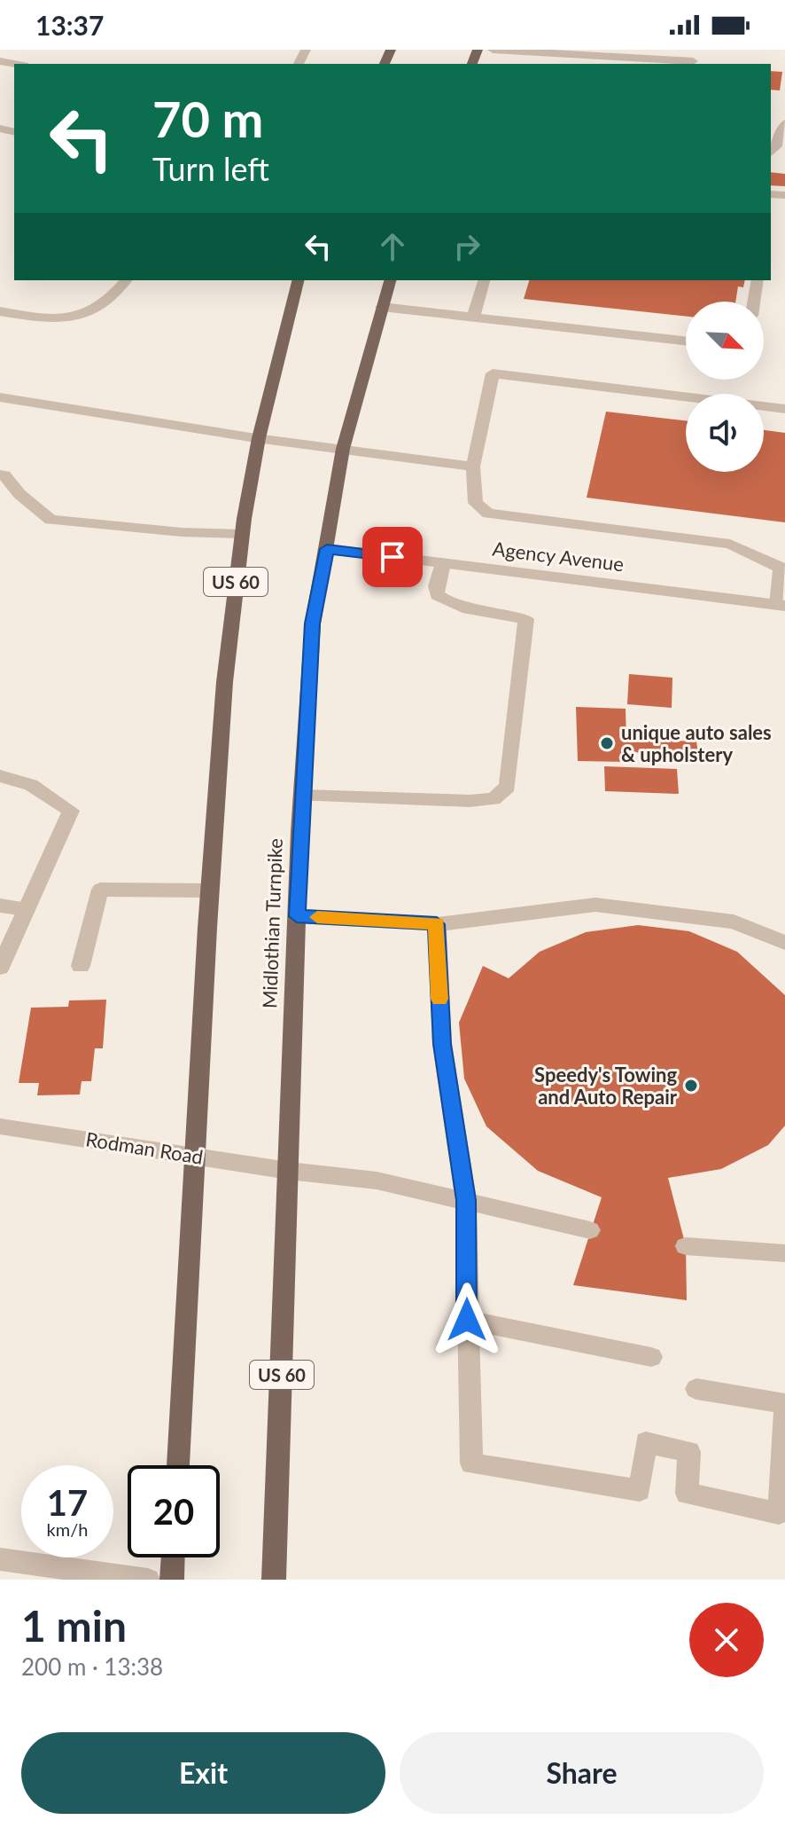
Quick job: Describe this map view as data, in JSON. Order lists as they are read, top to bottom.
{
  "streets": {
    "main road": ["US 60", "Midlothian Turnpike"],
    "street": ["Agency Avenue", "Rodman Road"]
  },
  "crossings": [
    ["Agency Avenue", "Midlothian Turnpike"],
    ["US 60", "Rodman Road"],
    ["Midlothian Turnpike", "Rodman Road"]
  ],
  "places": ["unique auto sales & upholstery", "Speedy's Towing and Auto Repair"],
  "north": "bottom right",
  "page": {
    "status": "13:37",
    "turn": ["70 m", "Turn left"],
    "speed": "17 km/h",
    "limit": "20",
    "heading": ["1 min", "200 m · 13:38"],
    "buttons": ["Exit", "Share"]
  }
}
